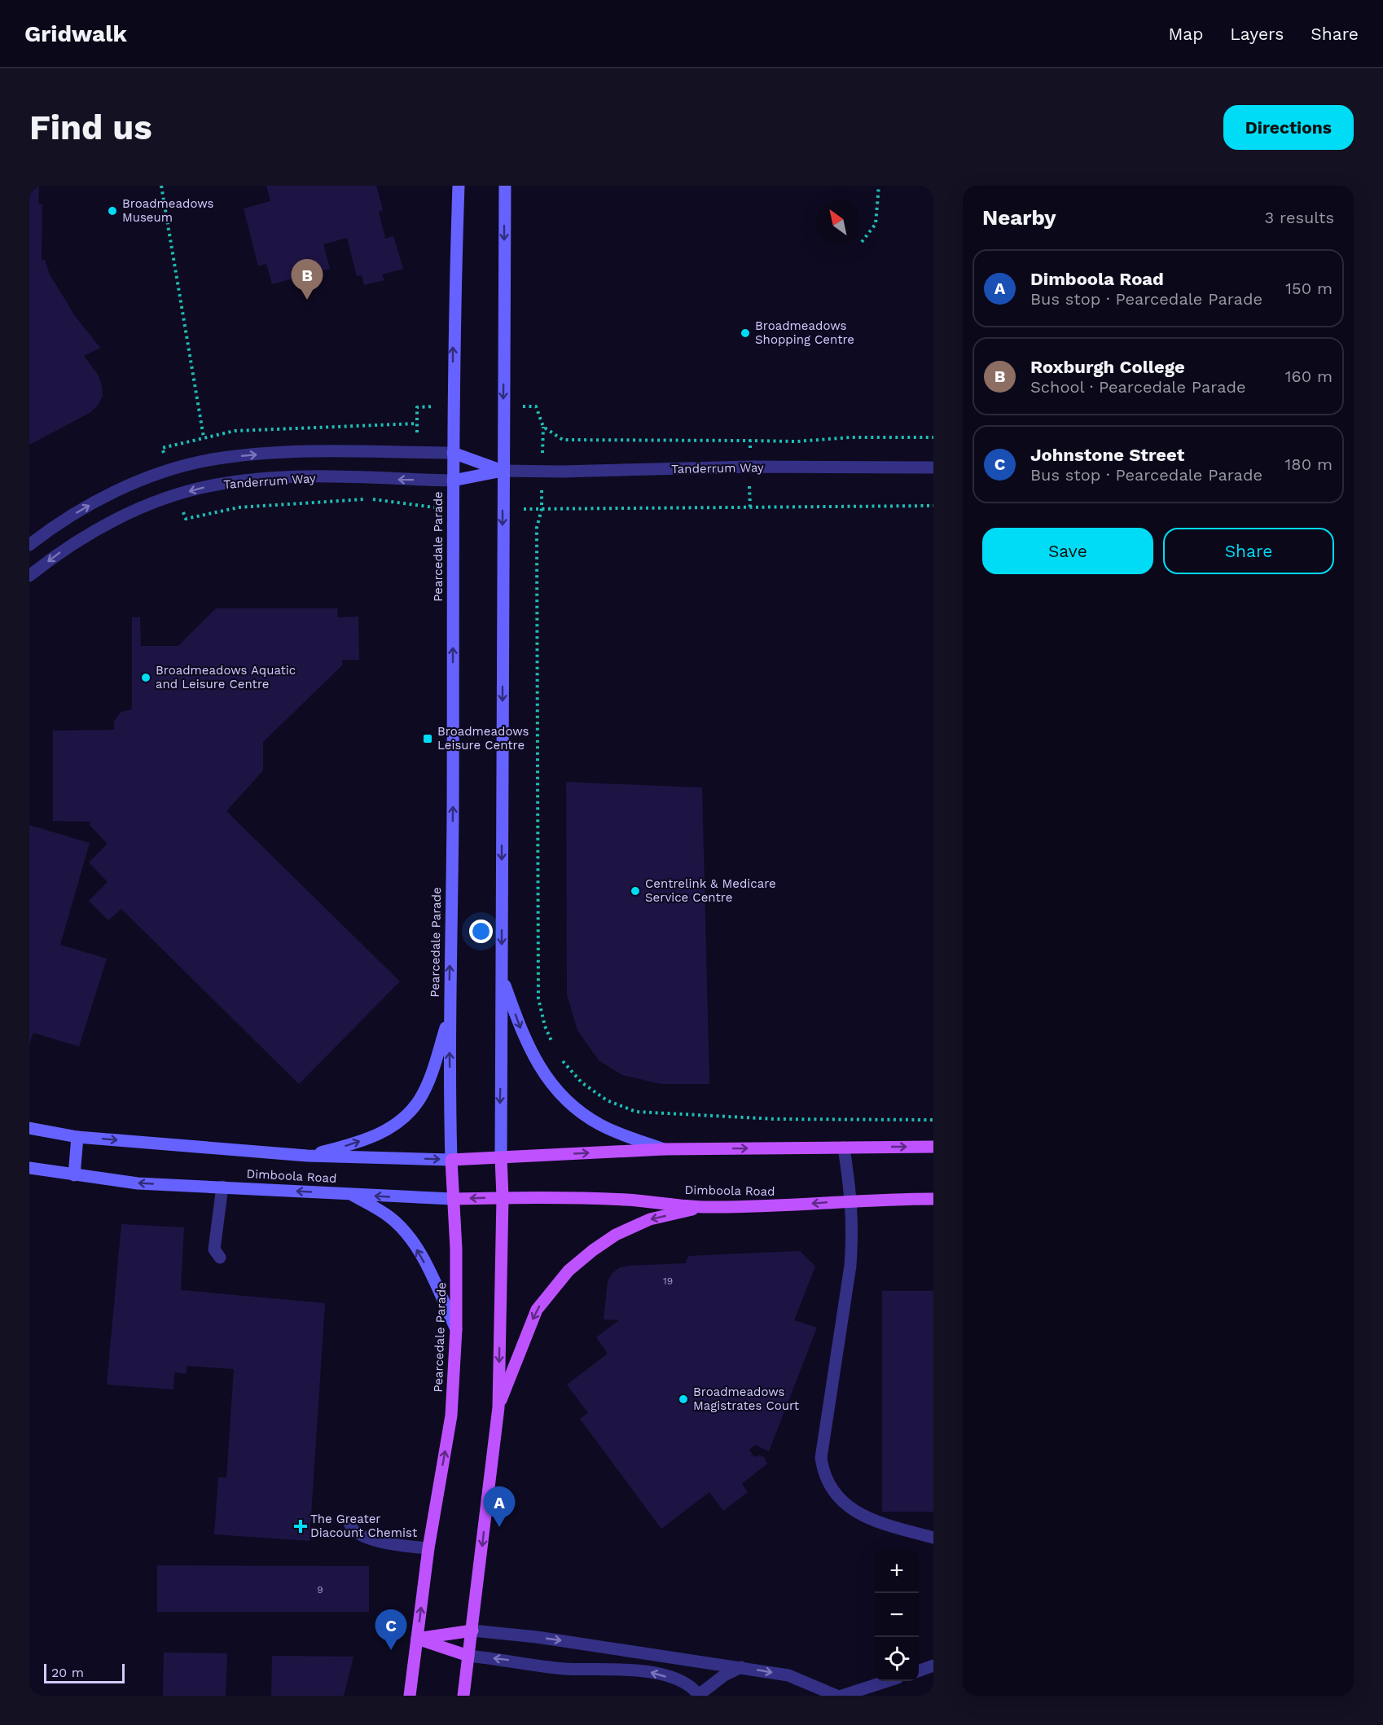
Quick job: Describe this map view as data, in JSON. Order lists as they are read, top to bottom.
{
  "streets": {
    "main road": ["Pearcedale Parade", "Dimboola Road"],
    "street": ["Tanderrum Way"]
  },
  "crossings": [
    ["Tanderrum Way", "Pearcedale Parade"],
    ["Pearcedale Parade", "Dimboola Road"]
  ],
  "places": {
    "other": [
      "Broadmeadows Museum",
      "Broadmeadows Shopping Centre",
      "Broadmeadows Aquatic and Leisure Centre",
      "Centrelink & Medicare Service Centre",
      "Broadmeadows Magistrates Court"
    ],
    "transit": ["Broadmeadows Leisure Centre"],
    "health": ["The Greater Diacount Chemist"]
  },
  "house_numbers": ["19", "9"],
  "scale_bar": "20 m",
  "north": "top left",
  "page": {
    "header": "Gridwalk",
    "nav": ["Map", "Layers", "Share"],
    "buttons": [
      "Directions",
      ["Save", "Share"]
    ],
    "title": "Find us",
    "heading": ["Nearby", "3 results"],
    "list": [
      {
        "mark": "A",
        "name": "Dimboola Road",
        "note": "Bus stop · Pearcedale Parade",
        "value": "150 m"
      },
      {
        "mark": "B",
        "name": "Roxburgh College",
        "note": "School · Pearcedale Parade",
        "value": "160 m"
      },
      {
        "mark": "C",
        "name": "Johnstone Street",
        "note": "Bus stop · Pearcedale Parade",
        "value": "180 m"
      }
    ],
    "pins": ["B", "A", "C"],
    "map_buttons": ["+", "−"],
    "scale": "20 m"
  }
}
